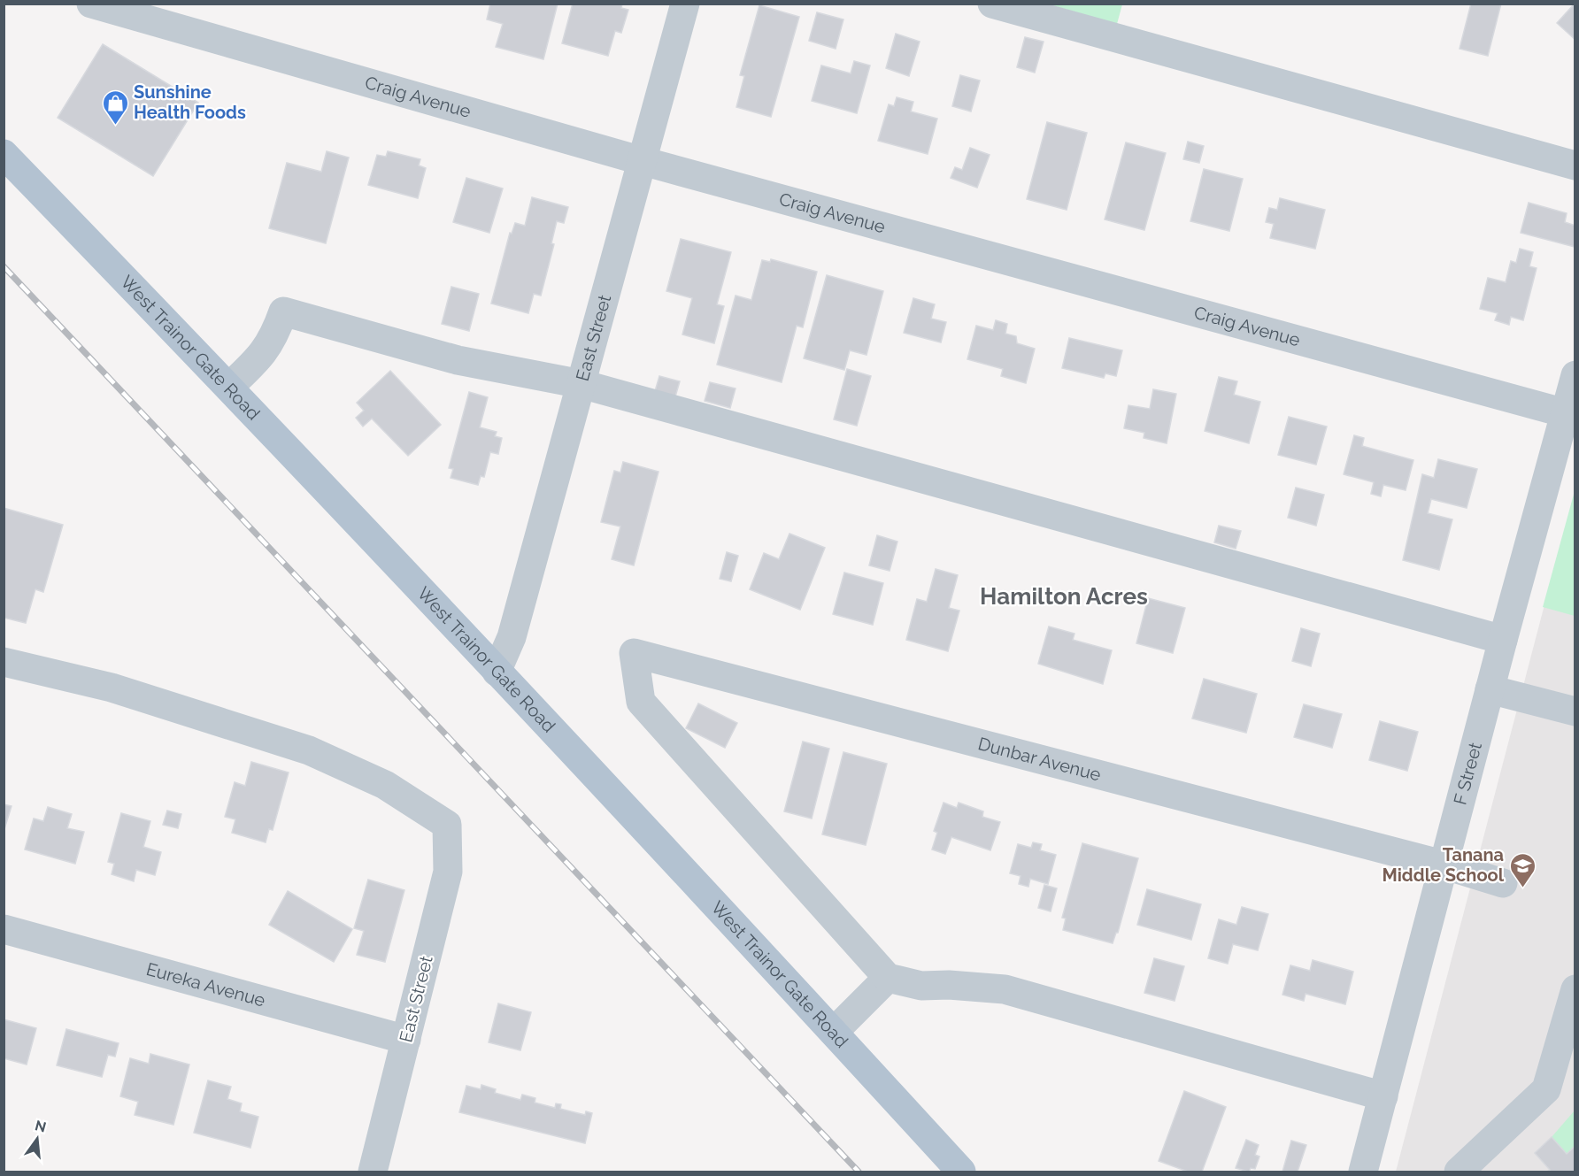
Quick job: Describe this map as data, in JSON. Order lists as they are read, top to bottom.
{
  "streets": {
    "main road": ["West Trainor Gate Road"],
    "street": [
      "Craig Avenue",
      "East Street",
      "Dunbar Avenue",
      "F Street",
      "Eureka Avenue"
    ]
  },
  "crossings": [
    ["Craig Avenue", "East Street"],
    ["Craig Avenue", "F Street"],
    ["East Street", "West Trainor Gate Road"],
    ["East Street", "Eureka Avenue"],
    ["Dunbar Avenue", "F Street"]
  ],
  "districts": ["Hamilton Acres"],
  "places": {
    "shop": ["Sunshine Health Foods"],
    "school or university": ["Tanana Middle School"]
  },
  "north": "top"
}
